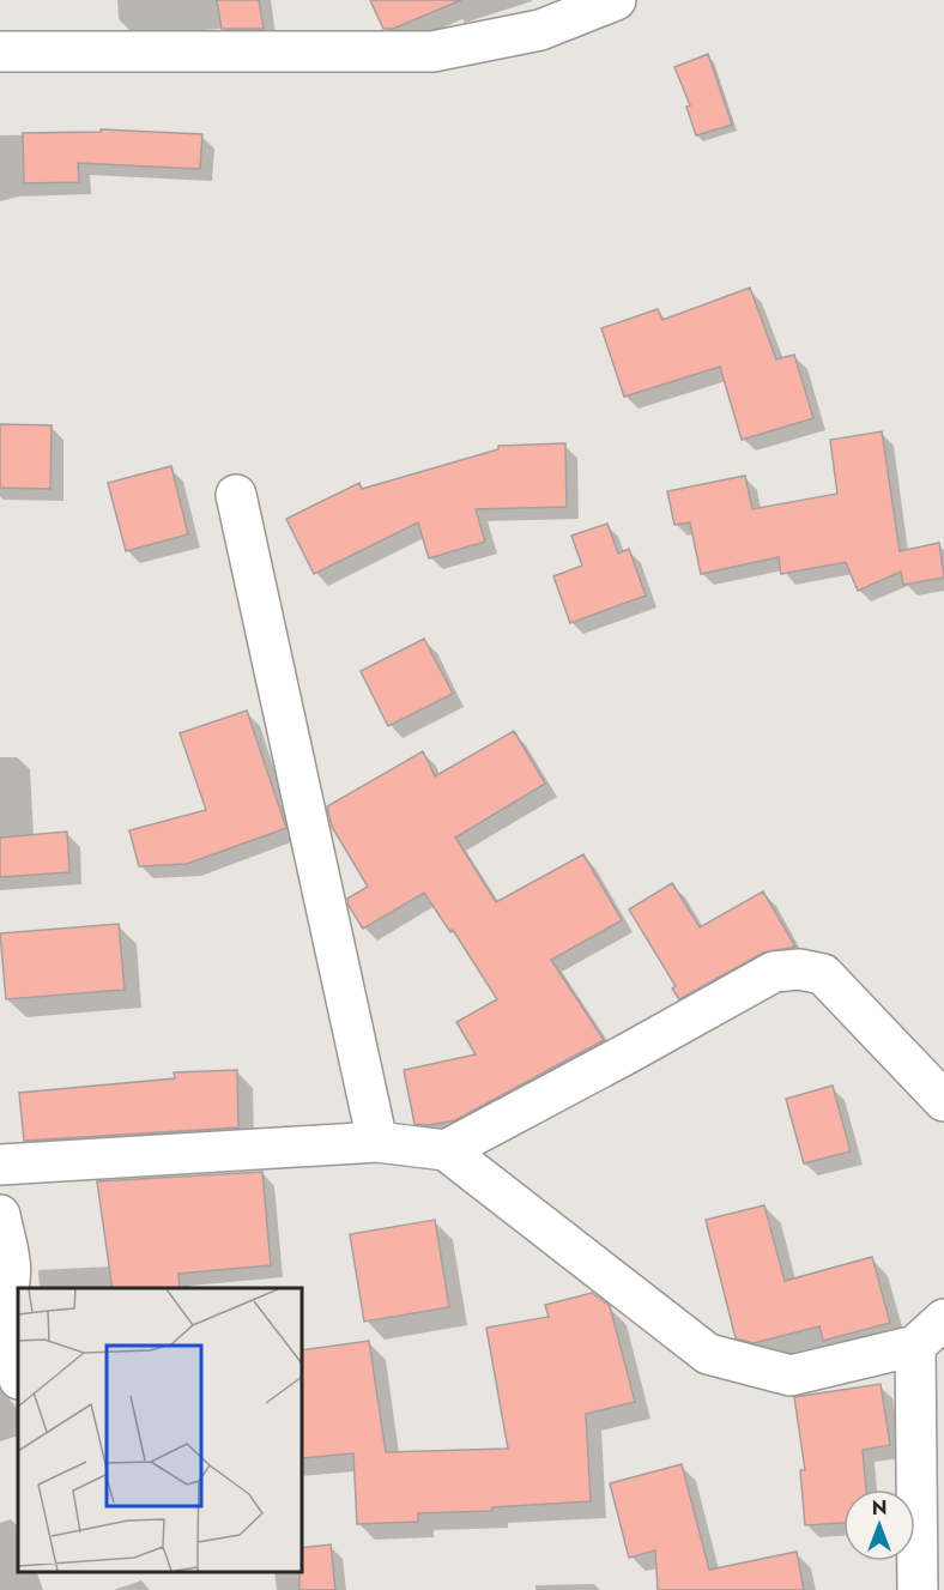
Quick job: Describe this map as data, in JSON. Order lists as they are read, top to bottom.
{
  "north": "top"
}
